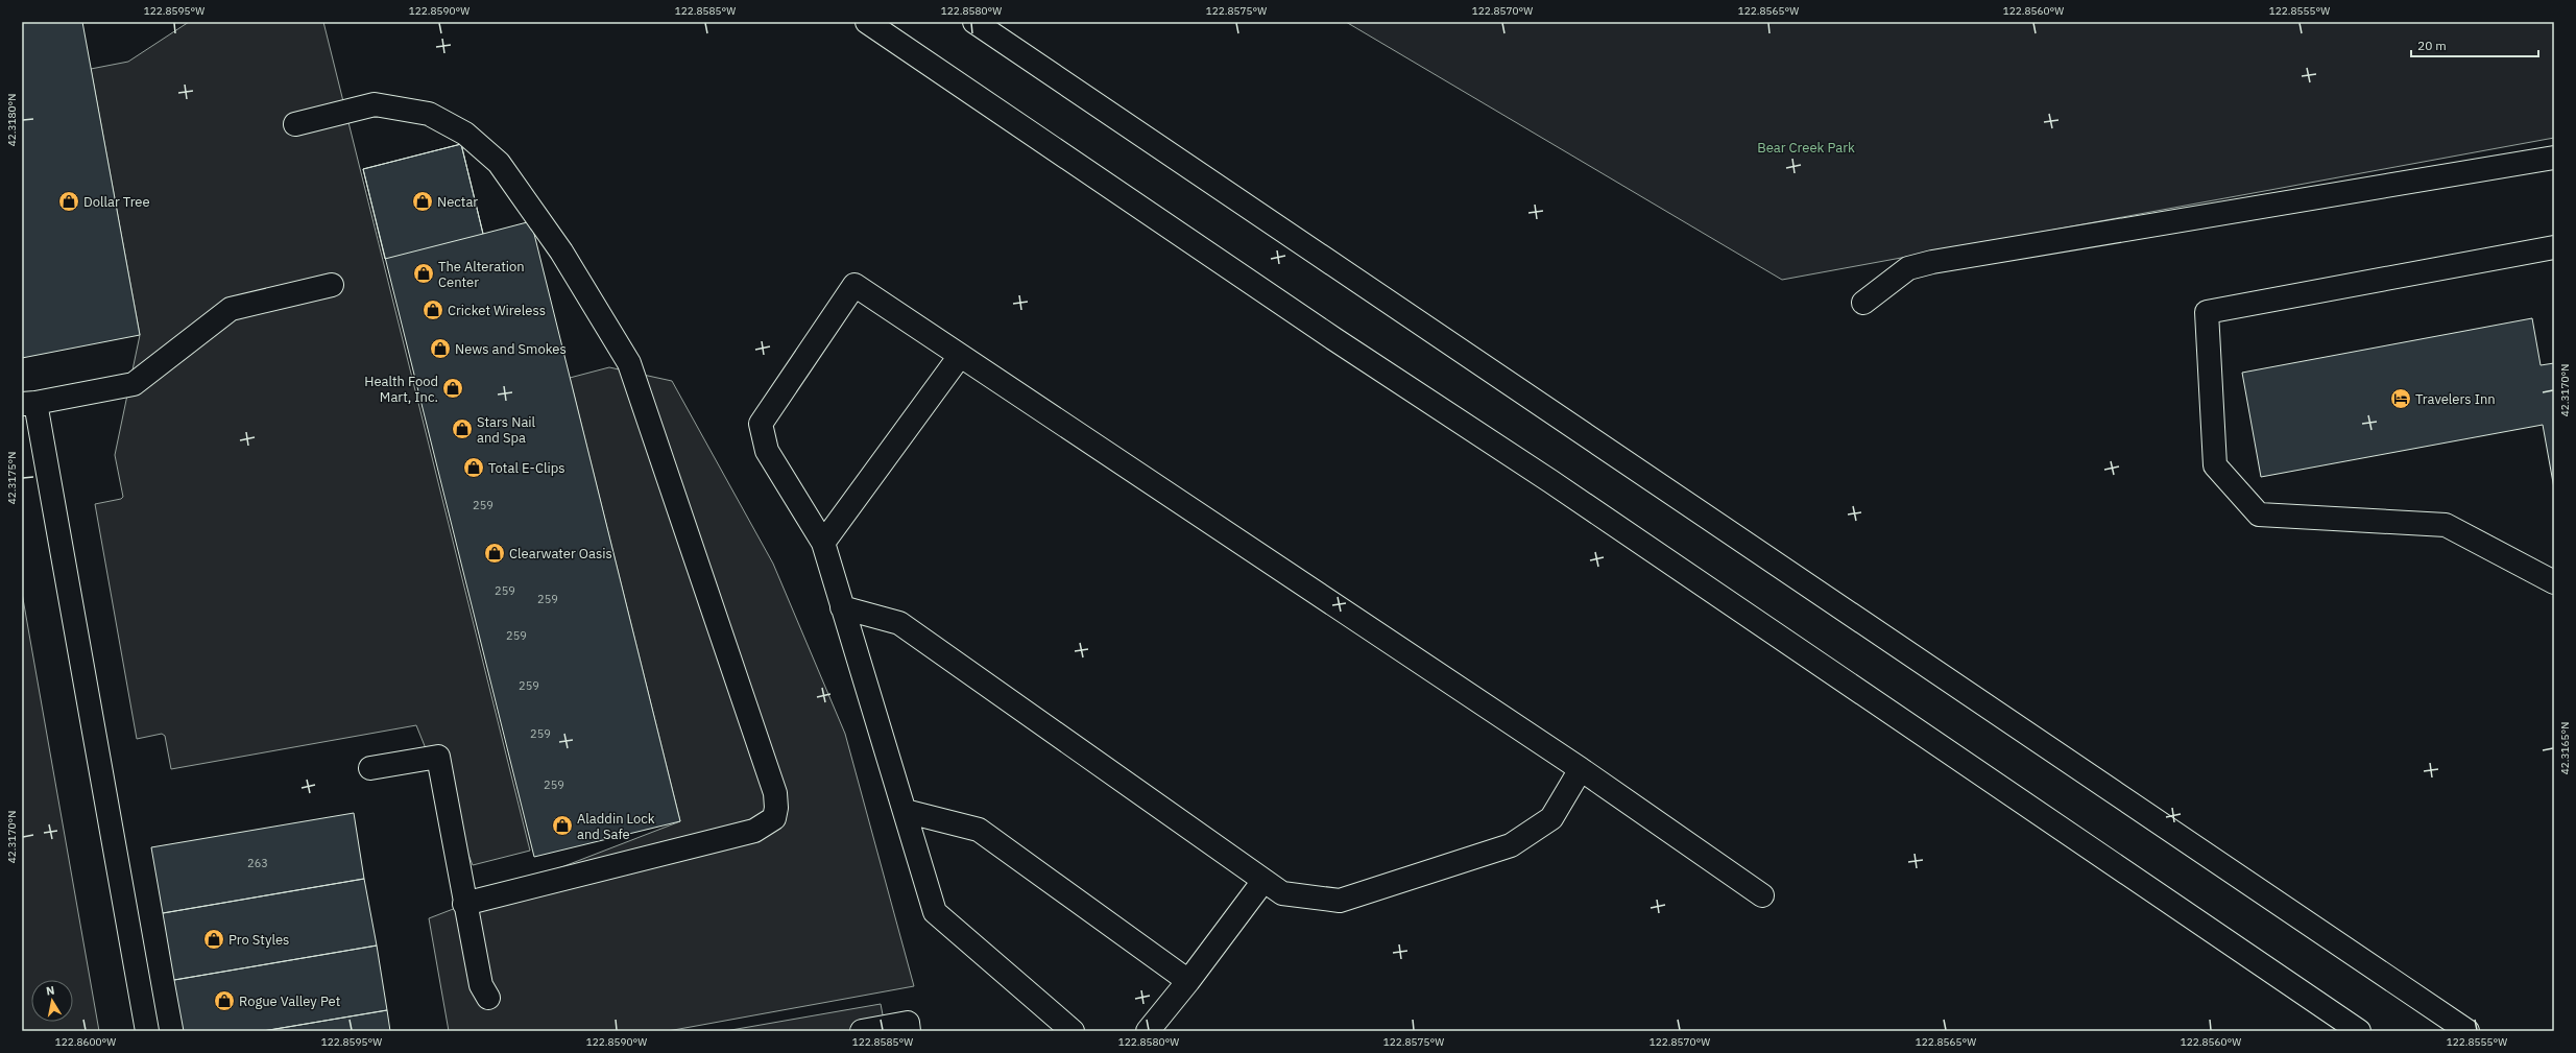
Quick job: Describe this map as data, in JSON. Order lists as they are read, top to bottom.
{
  "parks": ["Bear Creek Park"],
  "places": {
    "shop": [
      "Dollar Tree",
      "Nectar",
      "The Alteration Center",
      "Cricket Wireless",
      "News and Smokes",
      "Health Food Mart, Inc.",
      "Stars Nail and Spa",
      "Total E-Clips",
      "Clearwater Oasis",
      "Aladdin Lock and Safe",
      "Pro Styles",
      "Rogue Valley Pet"
    ],
    "hotel": ["Travelers Inn"]
  },
  "house_numbers": [
    "259",
    "259",
    "259",
    "259",
    "259",
    "259",
    "259",
    "263"
  ],
  "scale_bar": "20 m",
  "north": "top",
  "coordinates": [
    "122.8595°W",
    "122.8590°W",
    "122.8585°W",
    "122.8580°W",
    "122.8575°W",
    "122.8570°W",
    "122.8565°W",
    "122.8560°W",
    "122.8555°W",
    "42.3180°N",
    "42.3170°N",
    "42.3175°N",
    "42.3165°N",
    "122.8600°W"
  ]
}
